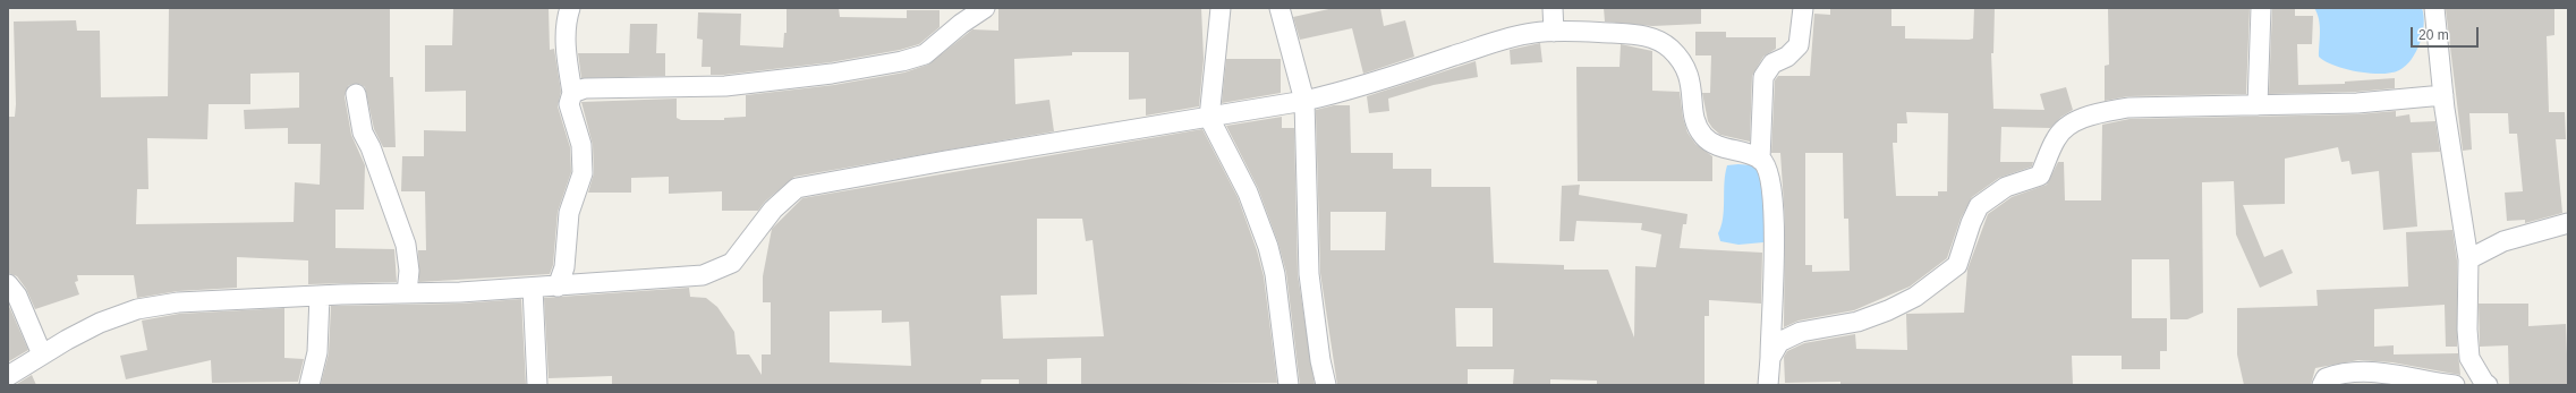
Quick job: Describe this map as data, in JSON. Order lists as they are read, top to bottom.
{
  "scale_bar": "20 m"
}
